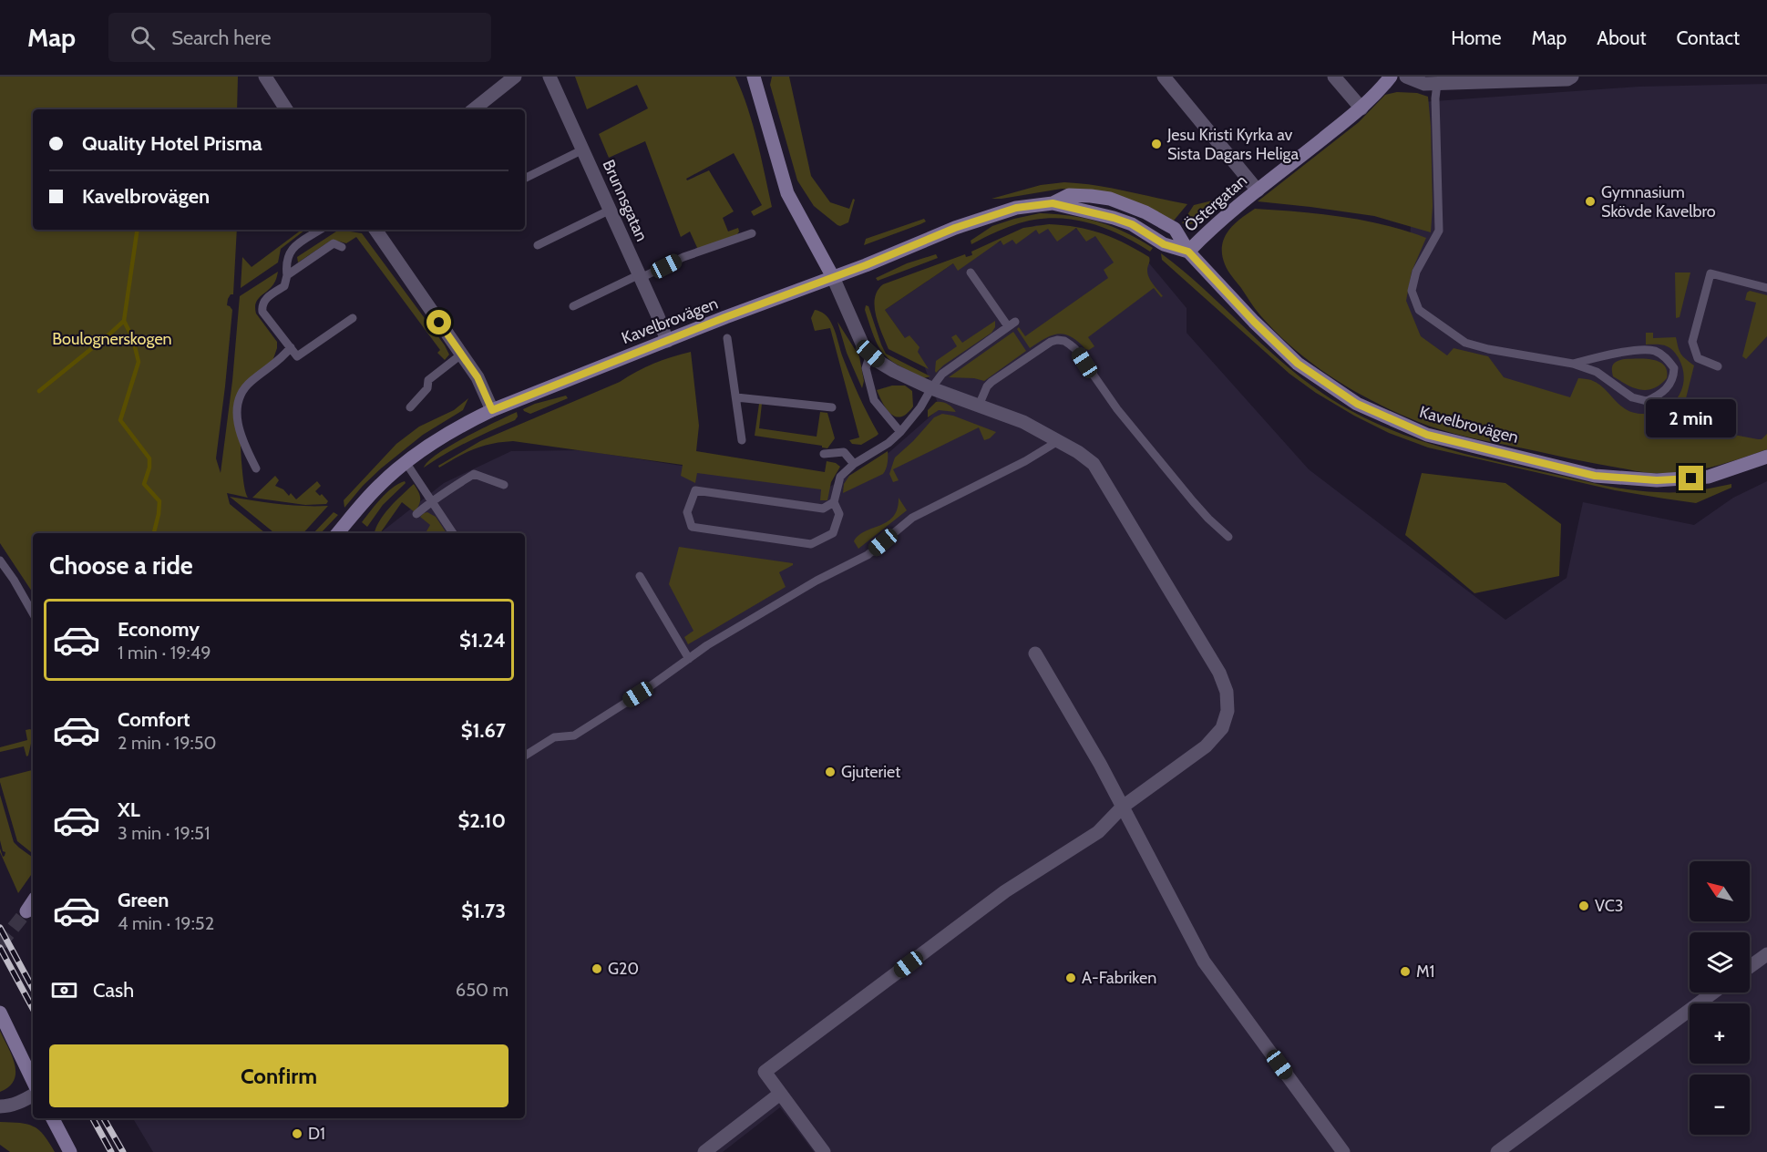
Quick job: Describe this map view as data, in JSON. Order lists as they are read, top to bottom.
{
  "streets": {
    "main road": ["Östergatan", "Kavelbrovägen"],
    "street": ["Brunnsgatan"]
  },
  "crossings": [
    ["Brunnsgatan", "Kavelbrovägen"],
    ["Östergatan", "Kavelbrovägen"]
  ],
  "parks": ["Boulognerskogen"],
  "places": [
    "Jesu Kristi Kyrka av Sista Dagars Heliga",
    "Gymnasium Skövde Kavelbro",
    "Gjuteriet",
    "VC3",
    "G20",
    "M1",
    "A-Fabriken",
    "D1"
  ],
  "north": "top left",
  "page": {
    "header": "Map",
    "search": "Search here",
    "nav": [
      "Home",
      "Map",
      "About",
      "Contact"
    ],
    "banner": ["Quality Hotel Prisma", "Kavelbrovägen"],
    "bubble": "2 min",
    "heading": "Choose a ride",
    "list": [
      {
        "name": "Economy",
        "note": "1 min · 19:49",
        "value": "$1.24"
      },
      {
        "name": "Comfort",
        "note": "2 min · 19:50",
        "value": "$1.67"
      },
      {
        "name": "XL",
        "note": "3 min · 19:51",
        "value": "$2.10"
      },
      {
        "name": "Green",
        "note": "4 min · 19:52",
        "value": "$1.73"
      }
    ],
    "map_buttons": ["+", "−"],
    "pay": ["Cash", "650 m"],
    "buttons": "Confirm"
  }
}
